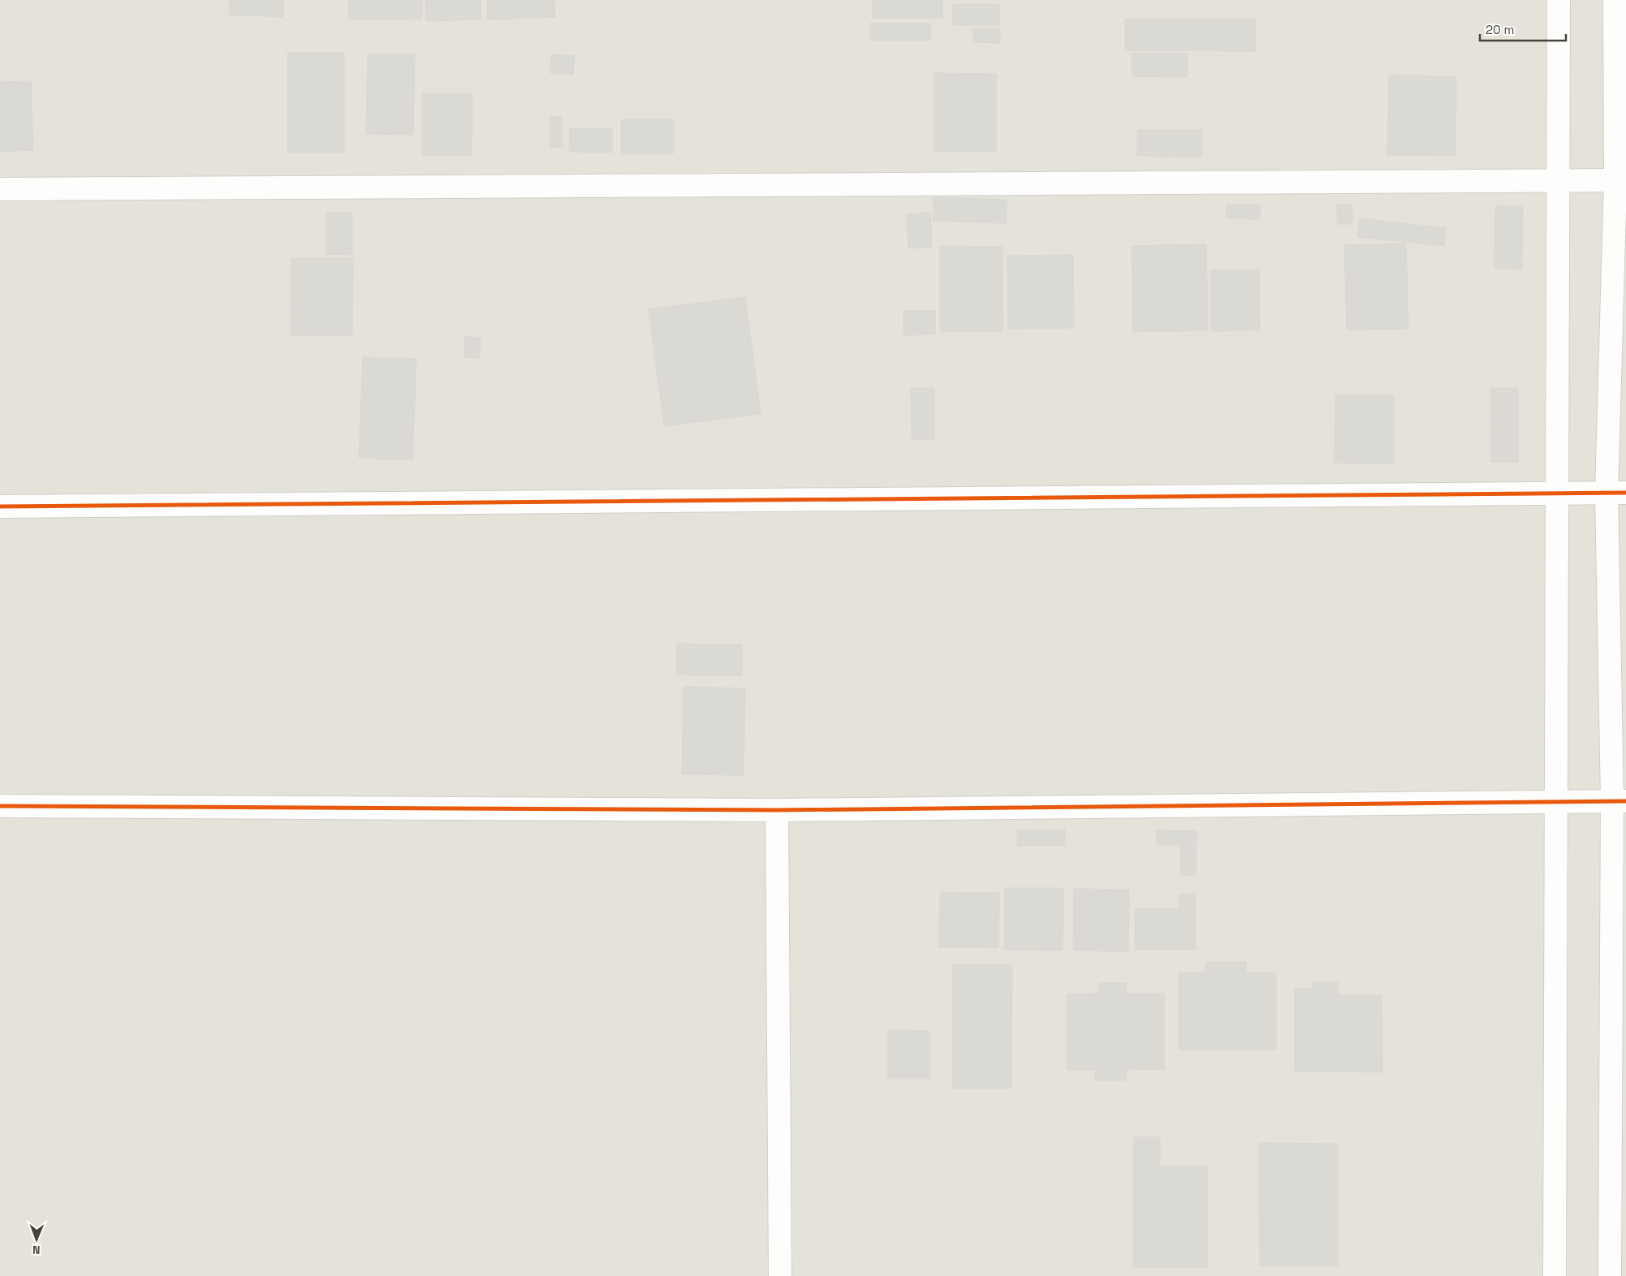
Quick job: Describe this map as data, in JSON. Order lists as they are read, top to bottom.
{
  "scale_bar": "20 m",
  "north": "bottom"
}
